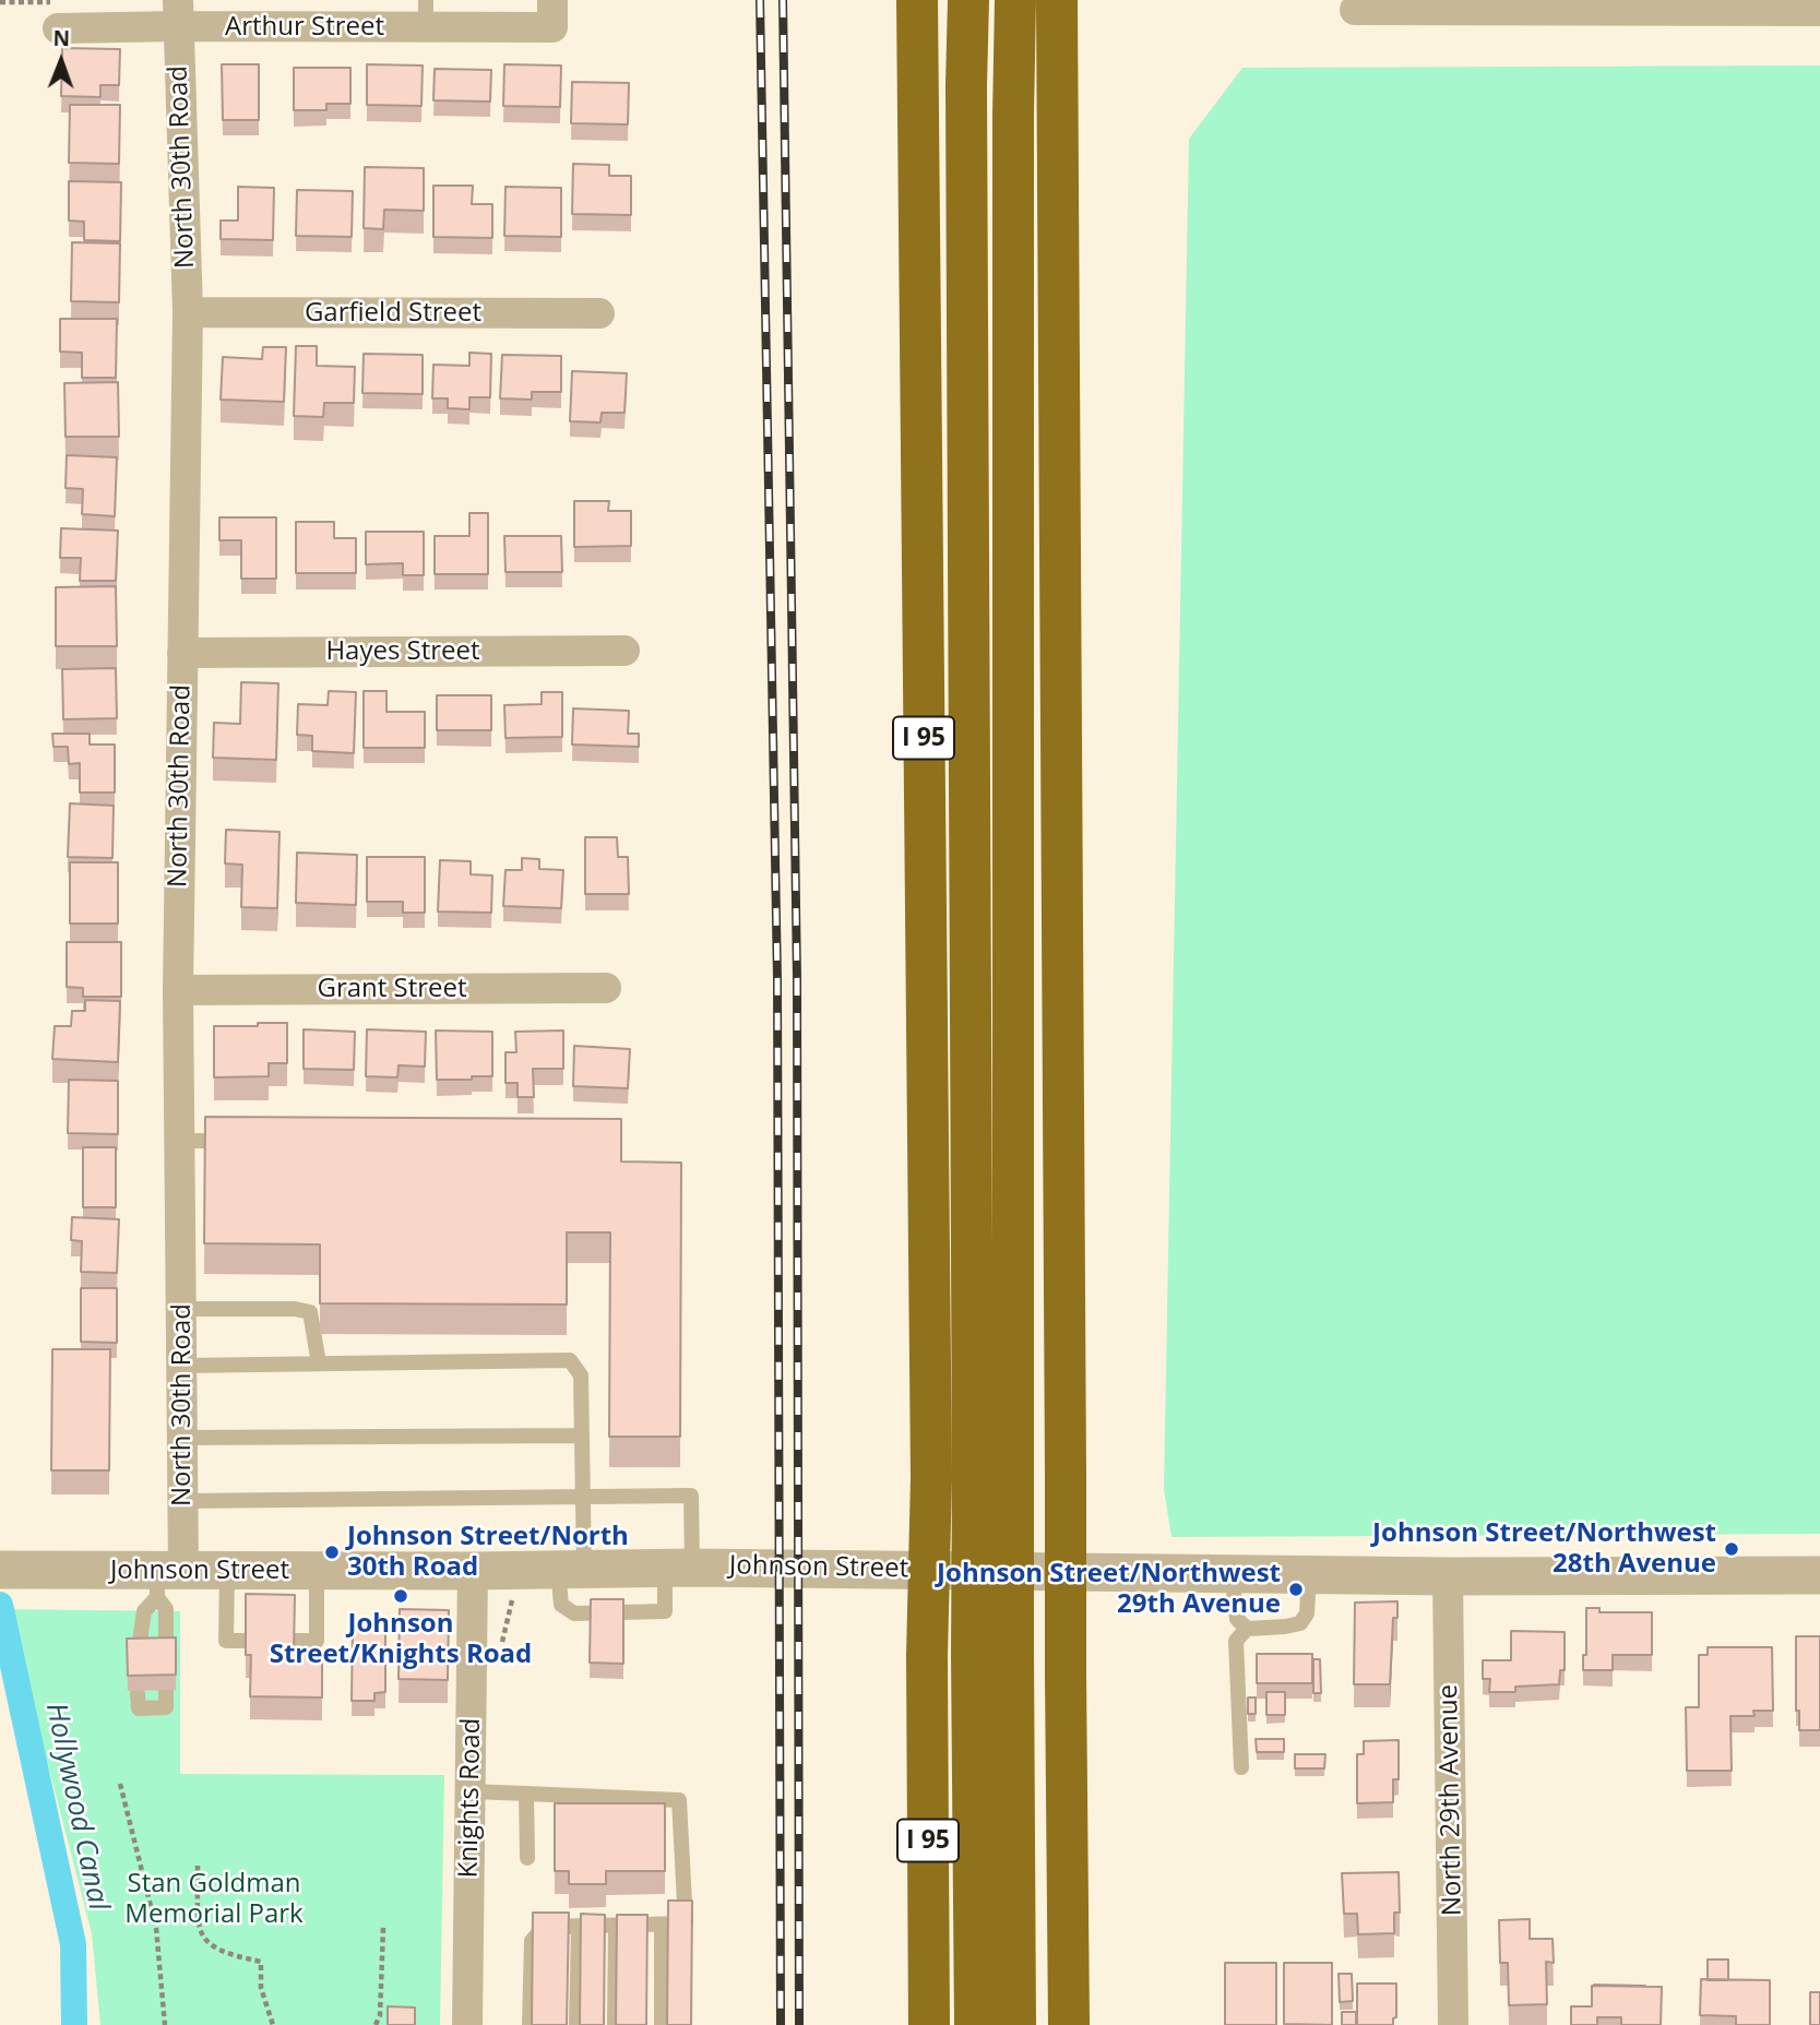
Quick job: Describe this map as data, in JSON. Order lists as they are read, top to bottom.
{
  "streets": {
    "highway": ["I 95"],
    "street": [
      "Arthur Street",
      "North 30th Road",
      "Garfield Street",
      "Hayes Street",
      "Grant Street",
      "Johnson Street",
      "Knights Road",
      "North 29th Avenue"
    ]
  },
  "crossings": [
    ["Arthur Street", "North 30th Road"],
    ["North 30th Road", "Garfield Street"],
    ["North 30th Road", "Hayes Street"],
    ["North 30th Road", "Grant Street"],
    ["North 30th Road", "Johnson Street"],
    ["Johnson Street", "Knights Road"],
    ["Johnson Street", "North 29th Avenue"]
  ],
  "water": ["Hollywood Canal"],
  "parks": ["Stan Goldman Memorial Park"],
  "places": [
    "Johnson Street/Northwest 28th Avenue",
    "Johnson Street/North 30th Road",
    "Johnson Street/Northwest 29th Avenue",
    "Johnson Street/Knights Road"
  ],
  "north": "top"
}
